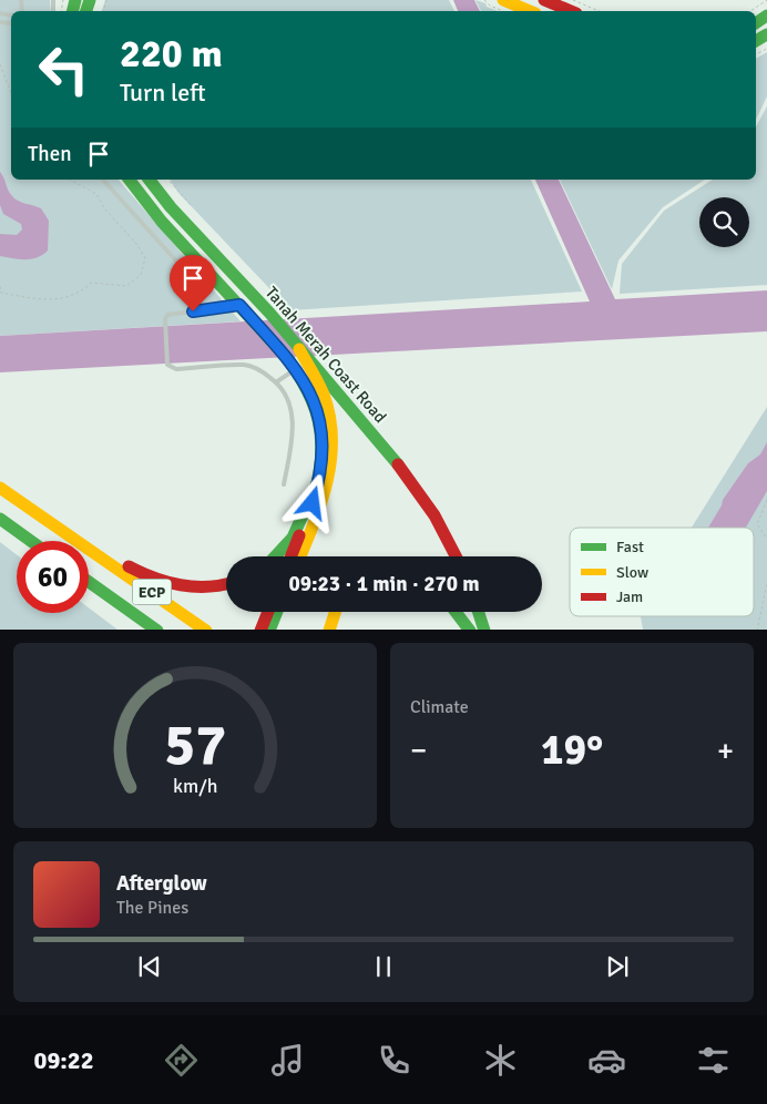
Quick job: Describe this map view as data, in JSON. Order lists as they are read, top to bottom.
{
  "streets": {
    "main road": ["Tanah Merah Coast Road", "ECP"]
  },
  "legend": ["Fast", "Slow", "Jam"],
  "page": {
    "turn": ["220 m", "Turn left"],
    "then": "Then",
    "limit": "60",
    "trip": "09:23 · 1 min · 270 m",
    "tile": "Climate",
    "heat": ["−", "19°", "+"],
    "song": ["Afterglow", "The Pines"],
    "tabs": "09:22",
    "gauge": ["57", "km/h"]
  }
}
